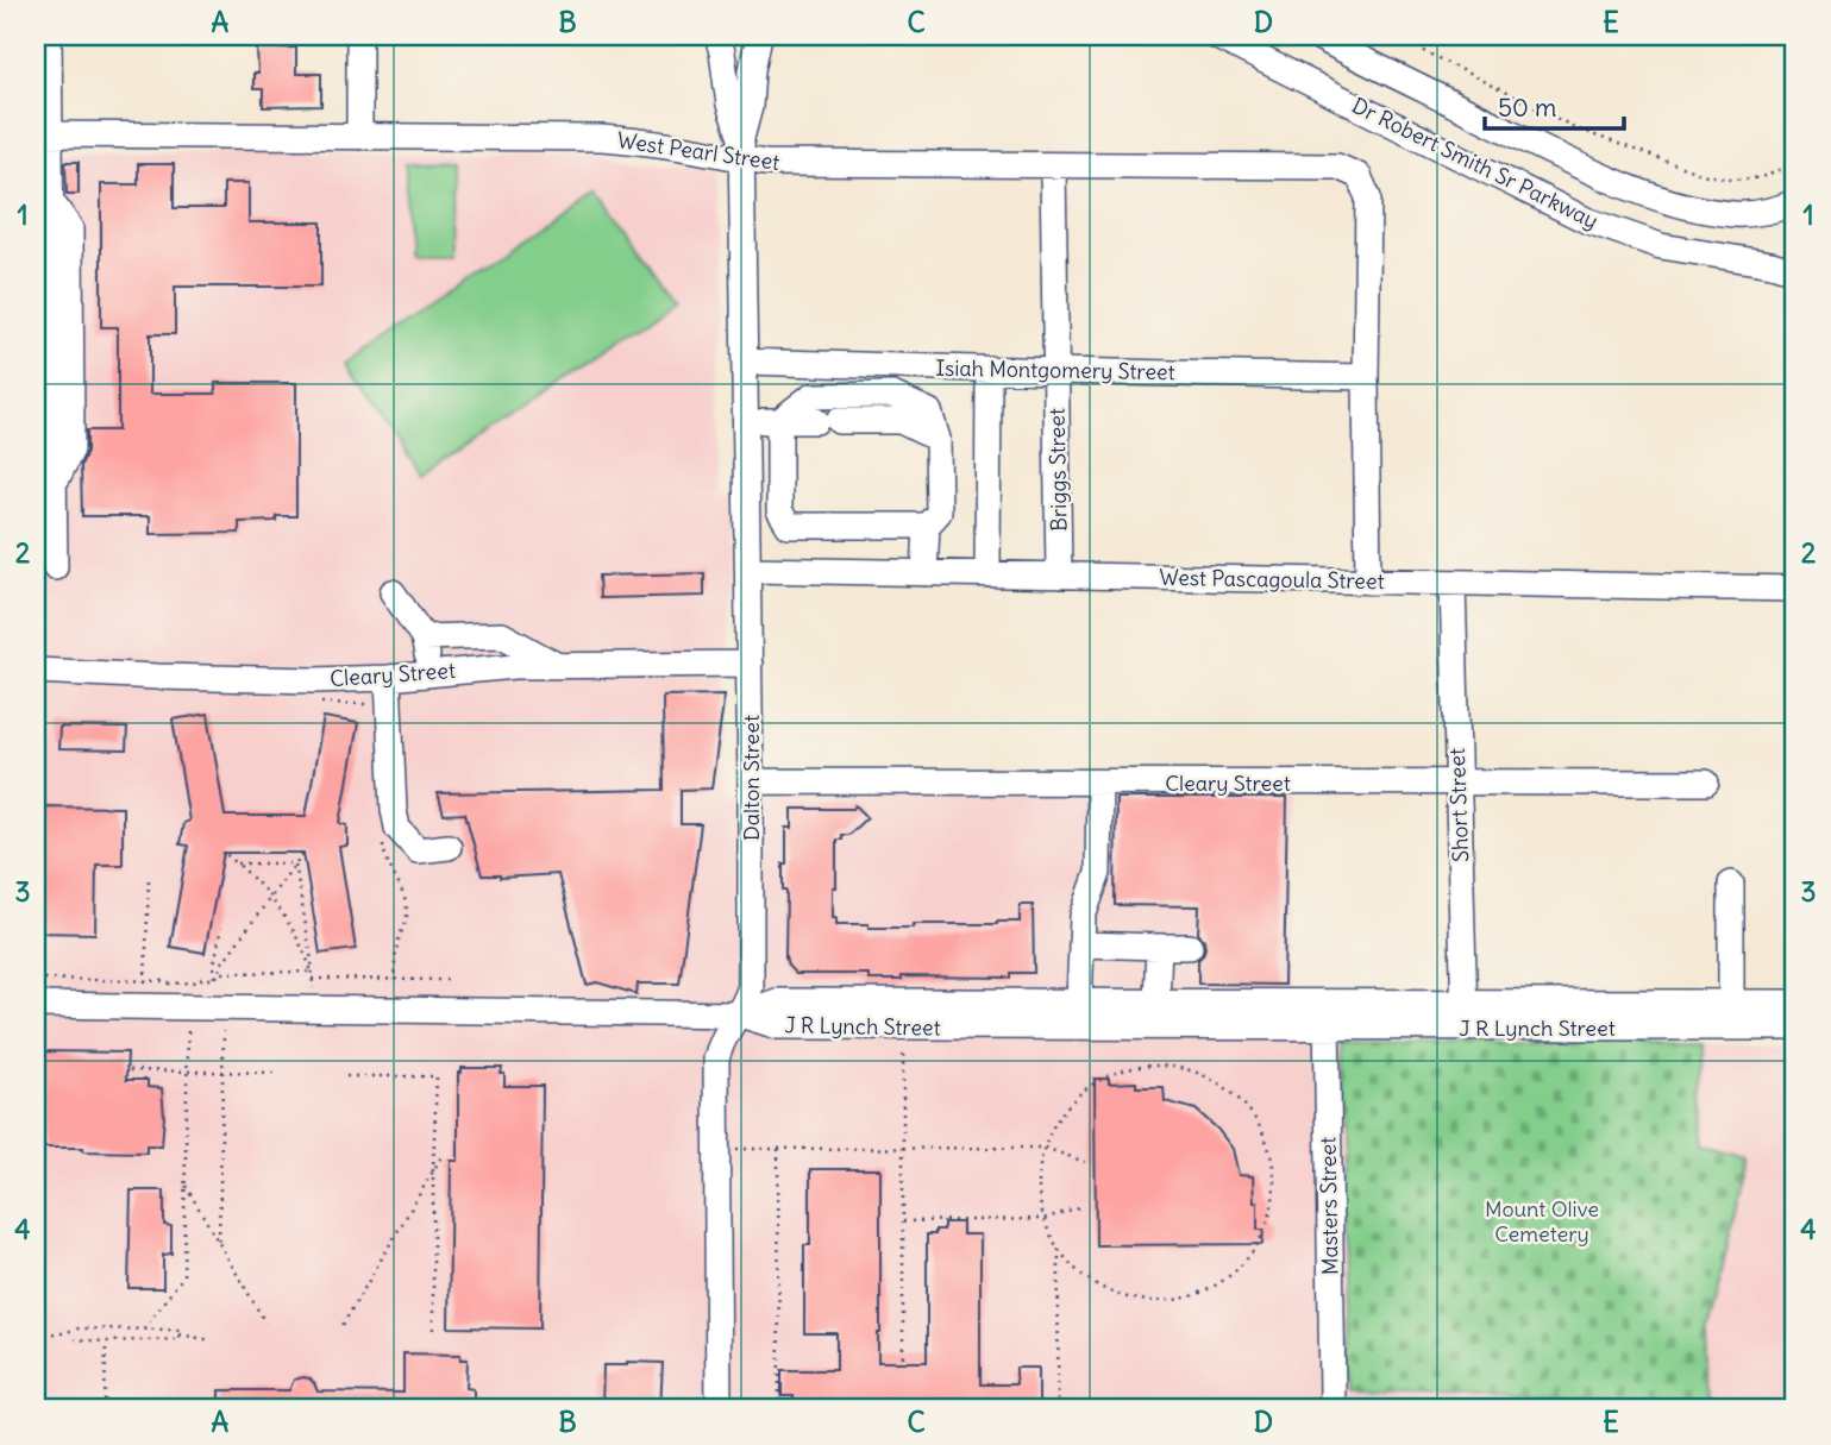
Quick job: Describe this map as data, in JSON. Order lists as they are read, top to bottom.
{
  "streets": {
    "street": [
      "West Pearl Street",
      "Dr Robert Smith Sr Parkway",
      "Isiah Montgomery Street",
      "Briggs Street",
      "West Pascagoula Street",
      "Cleary Street",
      "Dalton Street",
      "Short Street",
      "J R Lynch Street",
      "Masters Street"
    ]
  },
  "crossings": [
    ["West Pearl Street", "Isiah Montgomery Street"],
    ["West Pearl Street", "Briggs Street"],
    ["West Pearl Street", "Dalton Street"],
    ["Isiah Montgomery Street", "Briggs Street"],
    ["Isiah Montgomery Street", "Dalton Street"],
    ["Briggs Street", "West Pascagoula Street"],
    ["West Pascagoula Street", "Dalton Street"],
    ["West Pascagoula Street", "Short Street"],
    ["Cleary Street", "Dalton Street"],
    ["Cleary Street", "Short Street"],
    ["Dalton Street", "J R Lynch Street"],
    ["Short Street", "J R Lynch Street"],
    ["J R Lynch Street", "Masters Street"]
  ],
  "parks": ["Mount Olive Cemetery"],
  "scale_bar": "50 m",
  "grid": {
    "columns": [
      "A",
      "B",
      "C",
      "D",
      "E"
    ],
    "rows": [
      "1",
      "2",
      "3",
      "4"
    ]
  }
}
